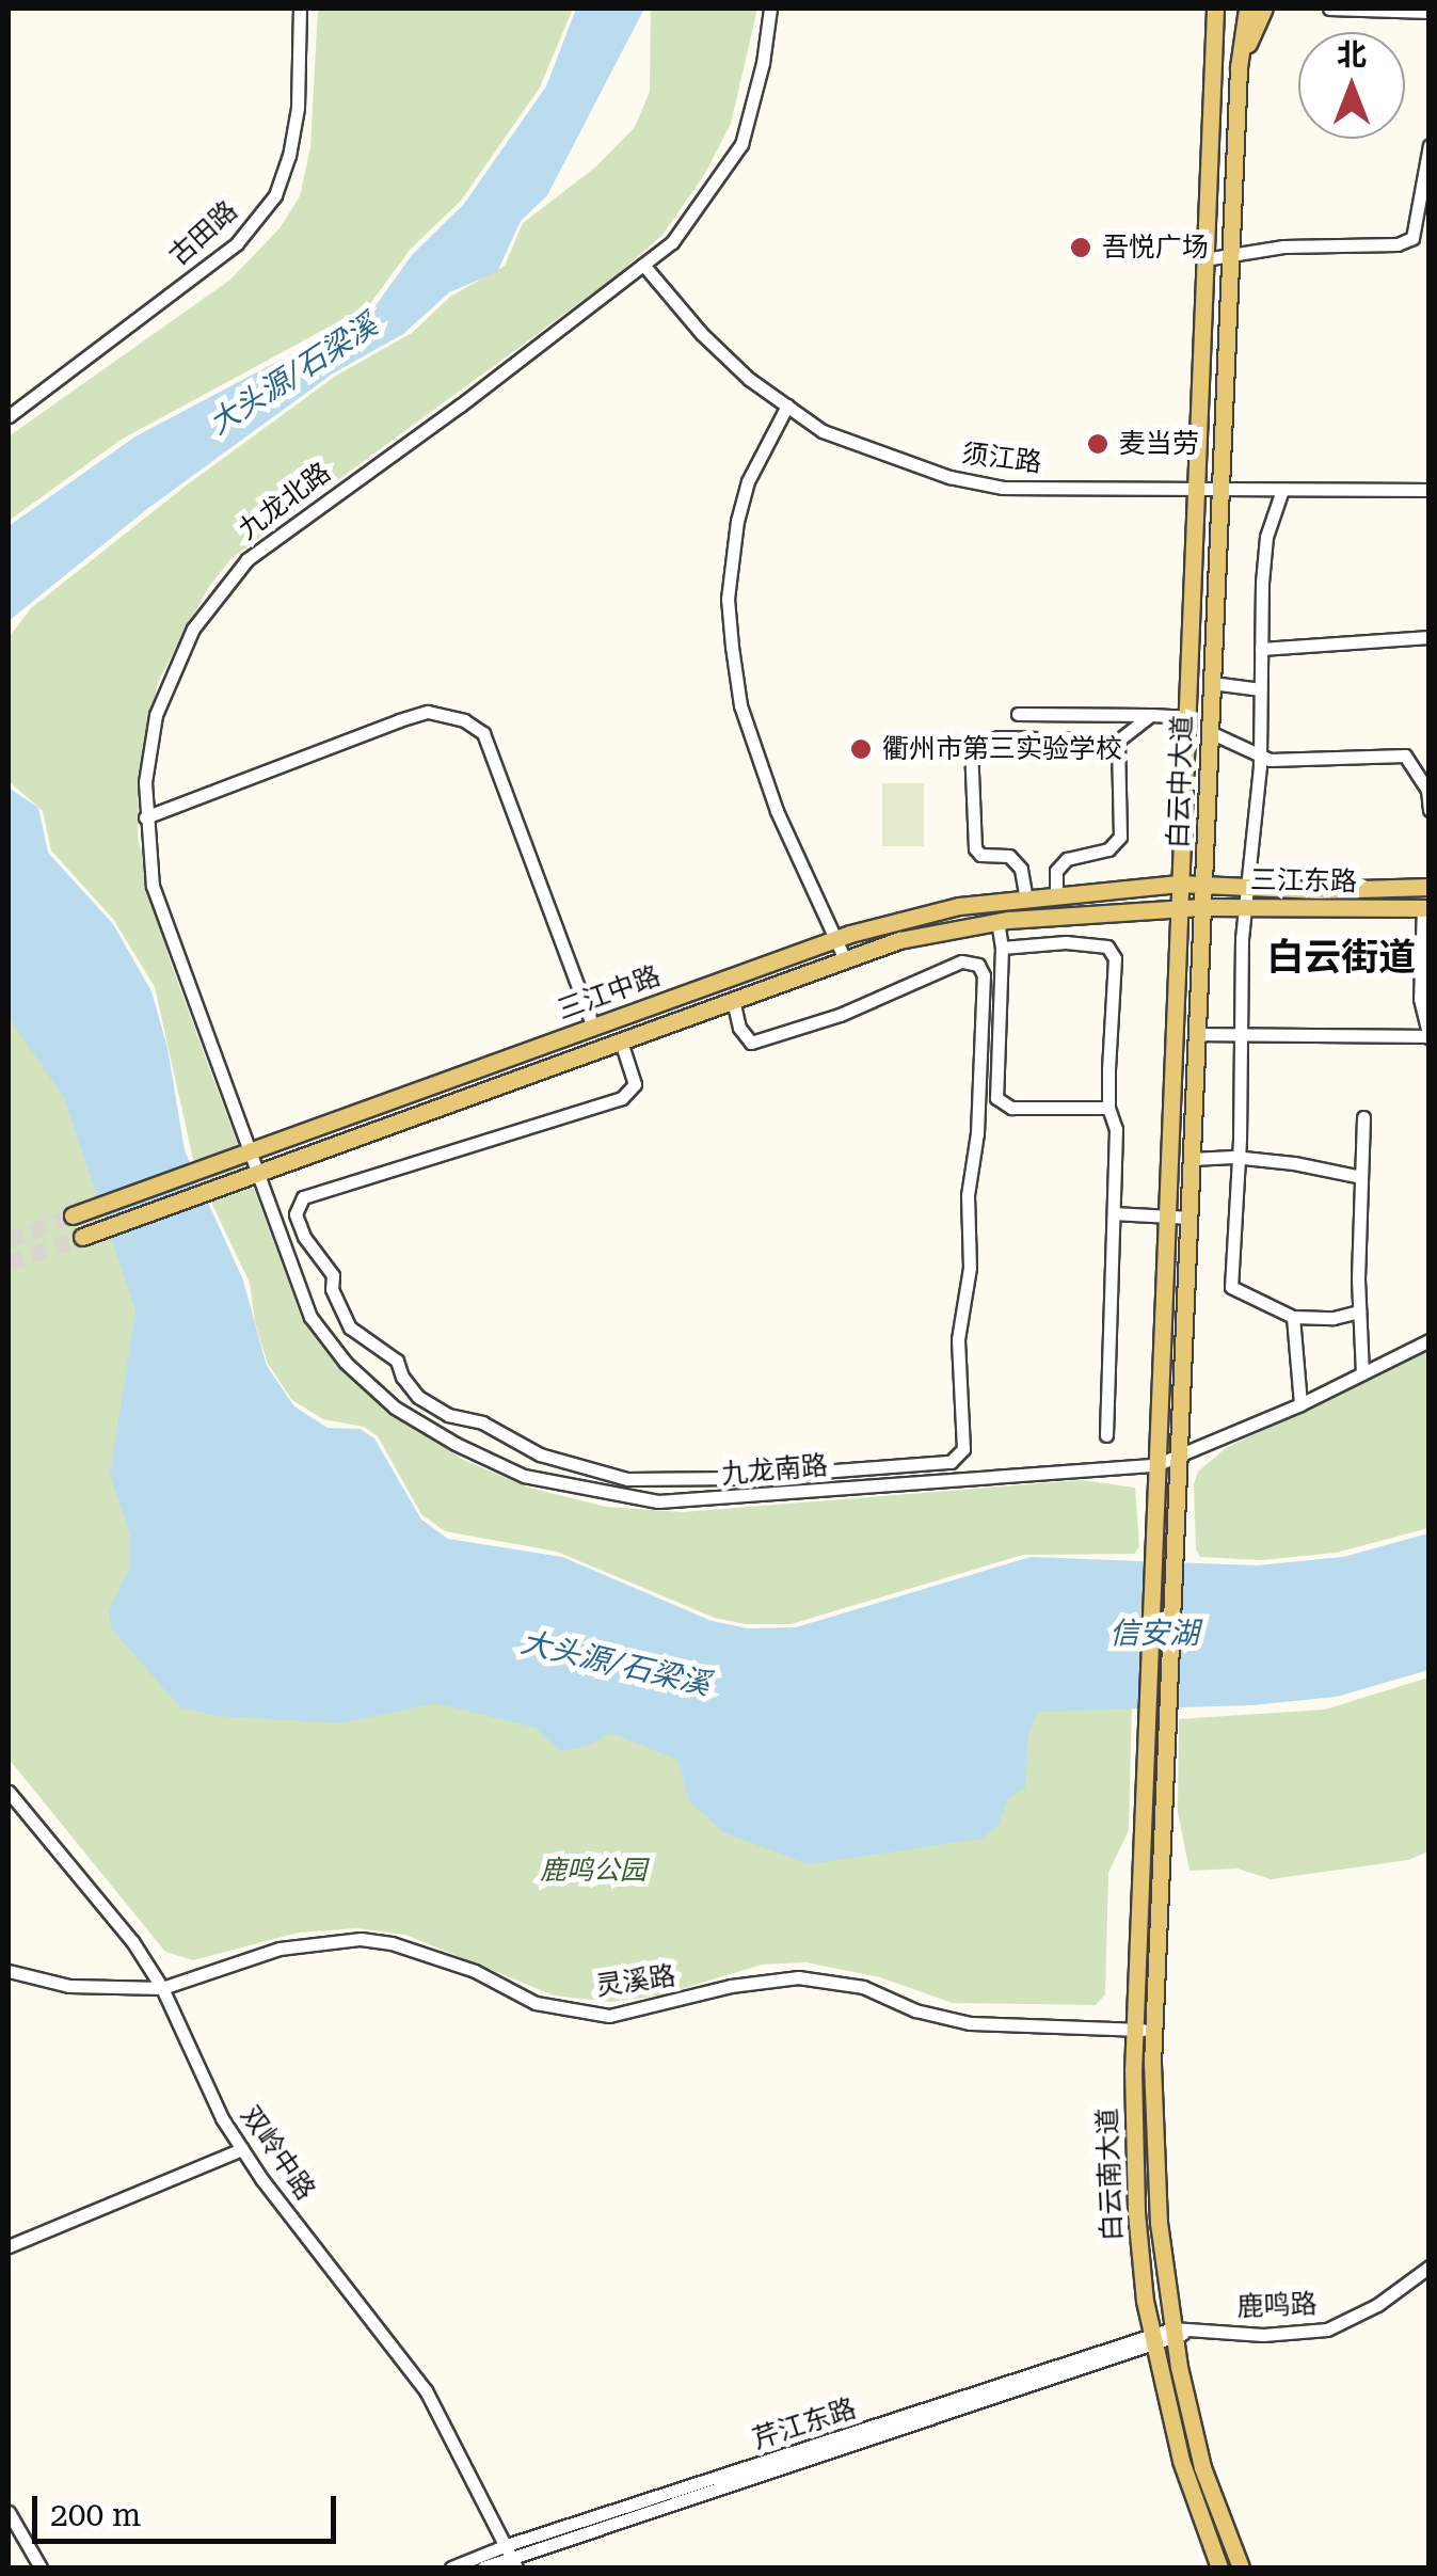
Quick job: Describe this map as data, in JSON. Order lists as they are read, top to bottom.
{
  "streets": {
    "main road": [
      "白云中大道",
      "三江东路",
      "三江中路",
      "白云南大道"
    ],
    "street": [
      "古田路",
      "须江路",
      "九龙北路",
      "九龙南路",
      "灵溪路",
      "双岭中路",
      "鹿鸣路",
      "芹江东路"
    ]
  },
  "crossings": [
    ["须江路", "九龙北路"],
    ["须江路", "白云中大道"],
    ["九龙北路", "三江中路"],
    ["九龙北路", "九龙南路"],
    ["白云中大道", "三江东路"],
    ["白云中大道", "三江中路"],
    ["白云中大道", "九龙南路"],
    ["白云中大道", "白云南大道"],
    ["三江东路", "三江中路"],
    ["三江中路", "九龙南路"],
    ["灵溪路", "双岭中路"],
    ["灵溪路", "白云南大道"],
    ["双岭中路", "芹江东路"],
    ["白云南大道", "芹江东路"],
    ["鹿鸣路", "芹江东路"]
  ],
  "districts": ["白云街道"],
  "water": ["大头源/石梁溪", "信安湖"],
  "parks": ["鹿鸣公园"],
  "places": ["吾悦广场", "麦当劳", "衢州市第三实验学校"],
  "scale_bar": "200 m",
  "north": "top"
}
